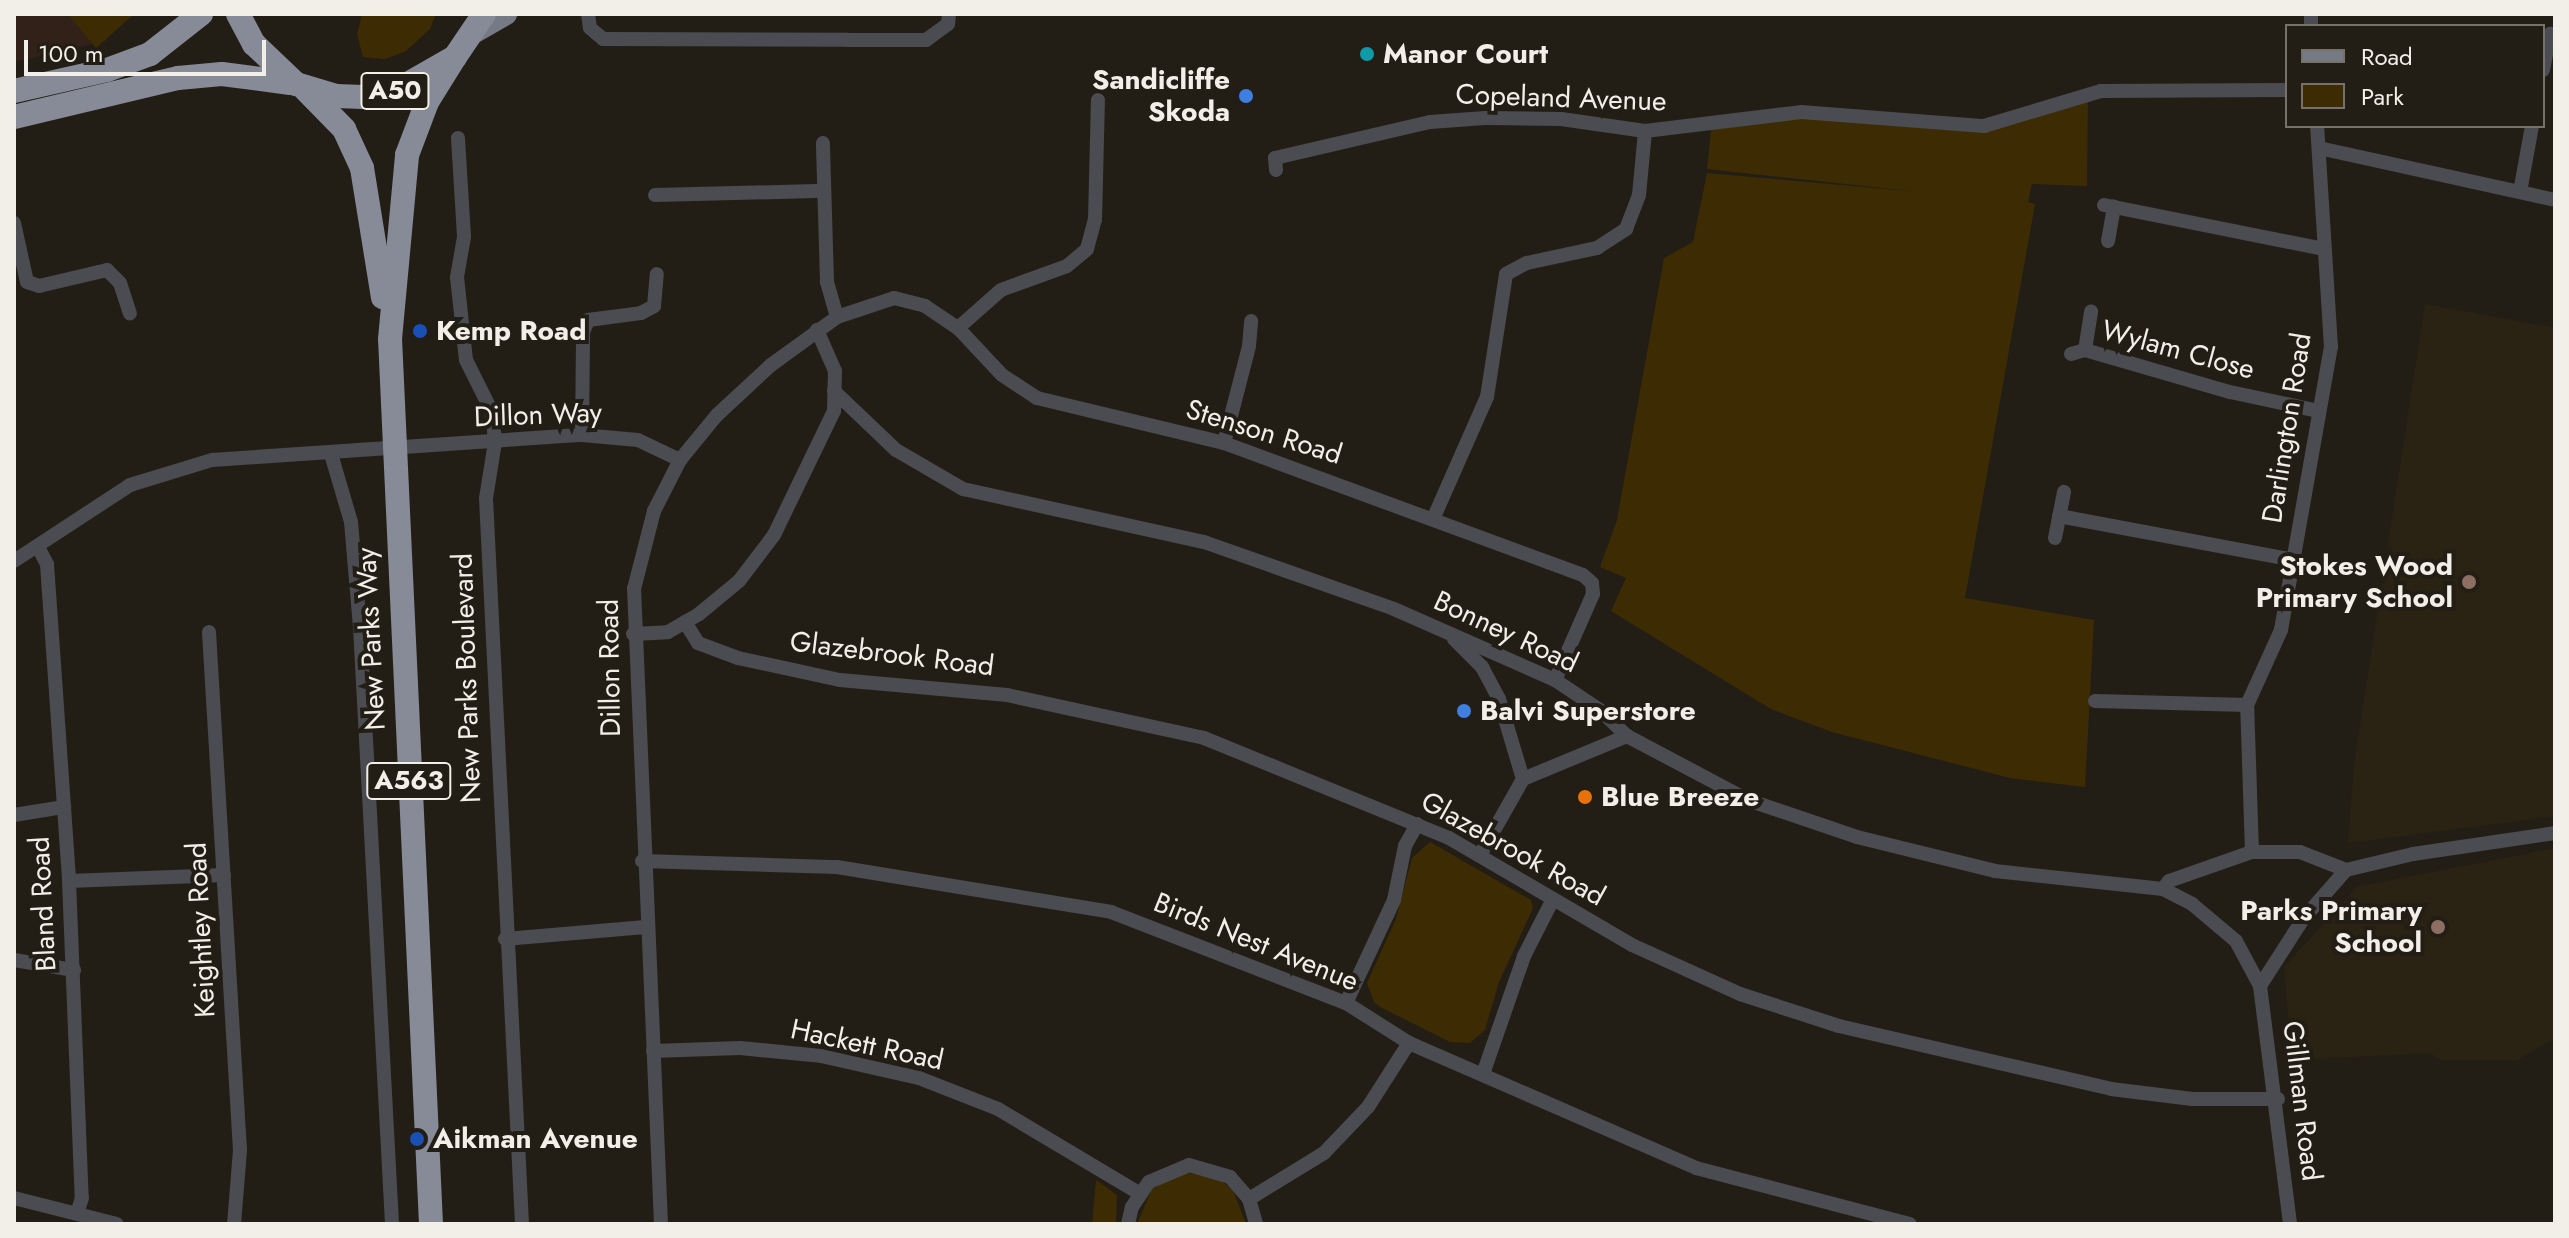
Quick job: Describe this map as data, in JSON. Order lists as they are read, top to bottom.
{
  "streets": {
    "highway": ["A50", "New Parks Way", "A563"],
    "street": [
      "Copeland Avenue",
      "Wylam Close",
      "Dillon Way",
      "Darlington Road",
      "Stenson Road",
      "Bonney Road",
      "Glazebrook Road",
      "Dillon Road",
      "New Parks Boulevard",
      "Bland Road",
      "Keightley Road",
      "Birds Nest Avenue",
      "Hackett Road",
      "Gillman Road"
    ]
  },
  "crossings": [
    ["A50", "New Parks Way"],
    ["Wylam Close", "Darlington Road"],
    ["Dillon Way", "New Parks Way"],
    ["Dillon Way", "Dillon Road"],
    ["Dillon Way", "New Parks Boulevard"],
    ["Stenson Road", "Bonney Road"],
    ["Stenson Road", "Dillon Road"],
    ["Bonney Road", "Gillman Road"],
    ["Glazebrook Road", "Gillman Road"],
    ["Dillon Road", "Birds Nest Avenue"],
    ["Dillon Road", "Hackett Road"]
  ],
  "places": [
    "Manor Court",
    "Sandicliffe Skoda",
    "Kemp Road",
    "Stokes Wood Primary School",
    "Balvi Superstore",
    "Blue Breeze",
    "Parks Primary School",
    "Aikman Avenue"
  ],
  "legend": ["Road", "Park"],
  "scale_bar": "100 m"
}
